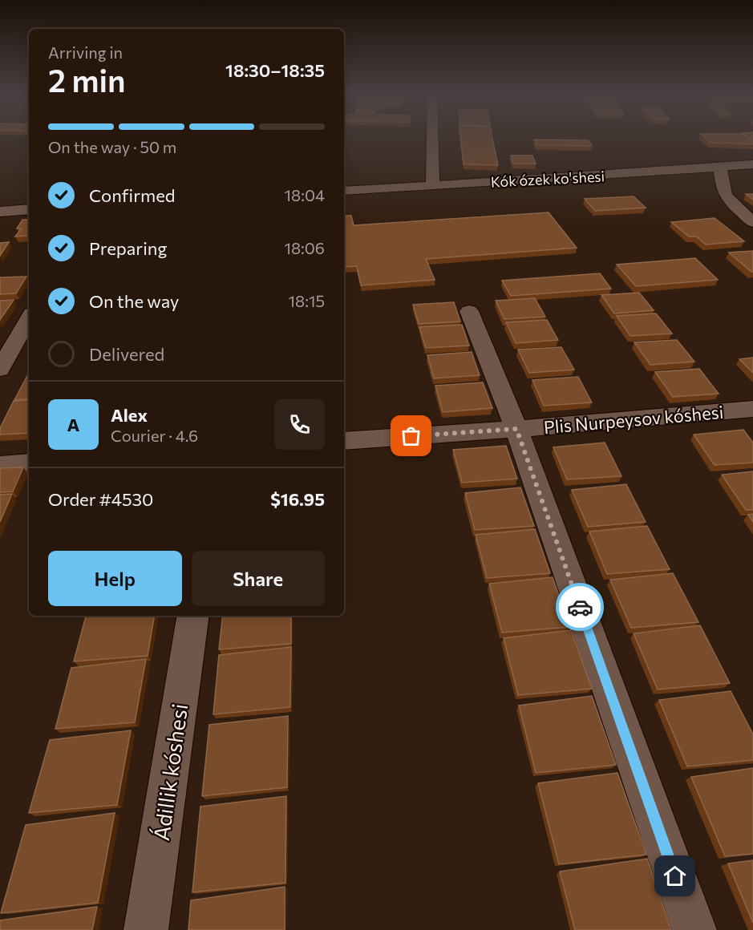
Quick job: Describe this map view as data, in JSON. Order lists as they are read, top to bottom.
{
  "streets": {
    "street": ["Kók ózek ko'shesi", "Plis Nurpeysov kóshesi", "Ádillik kóshesi"]
  },
  "page": {
    "heading": ["2 min", "Arriving in", "18:30–18:35"],
    "panel": [
      "Alex",
      "Courier · 4.6",
      "Order #4530",
      "$16.95"
    ],
    "bar": "On the way · 50 m",
    "list": [
      ["Confirmed", "18:04"],
      ["Preparing", "18:06"],
      ["On the way", "18:15"],
      "Delivered"
    ],
    "round": "A",
    "buttons": ["Help", "Share"]
  }
}
